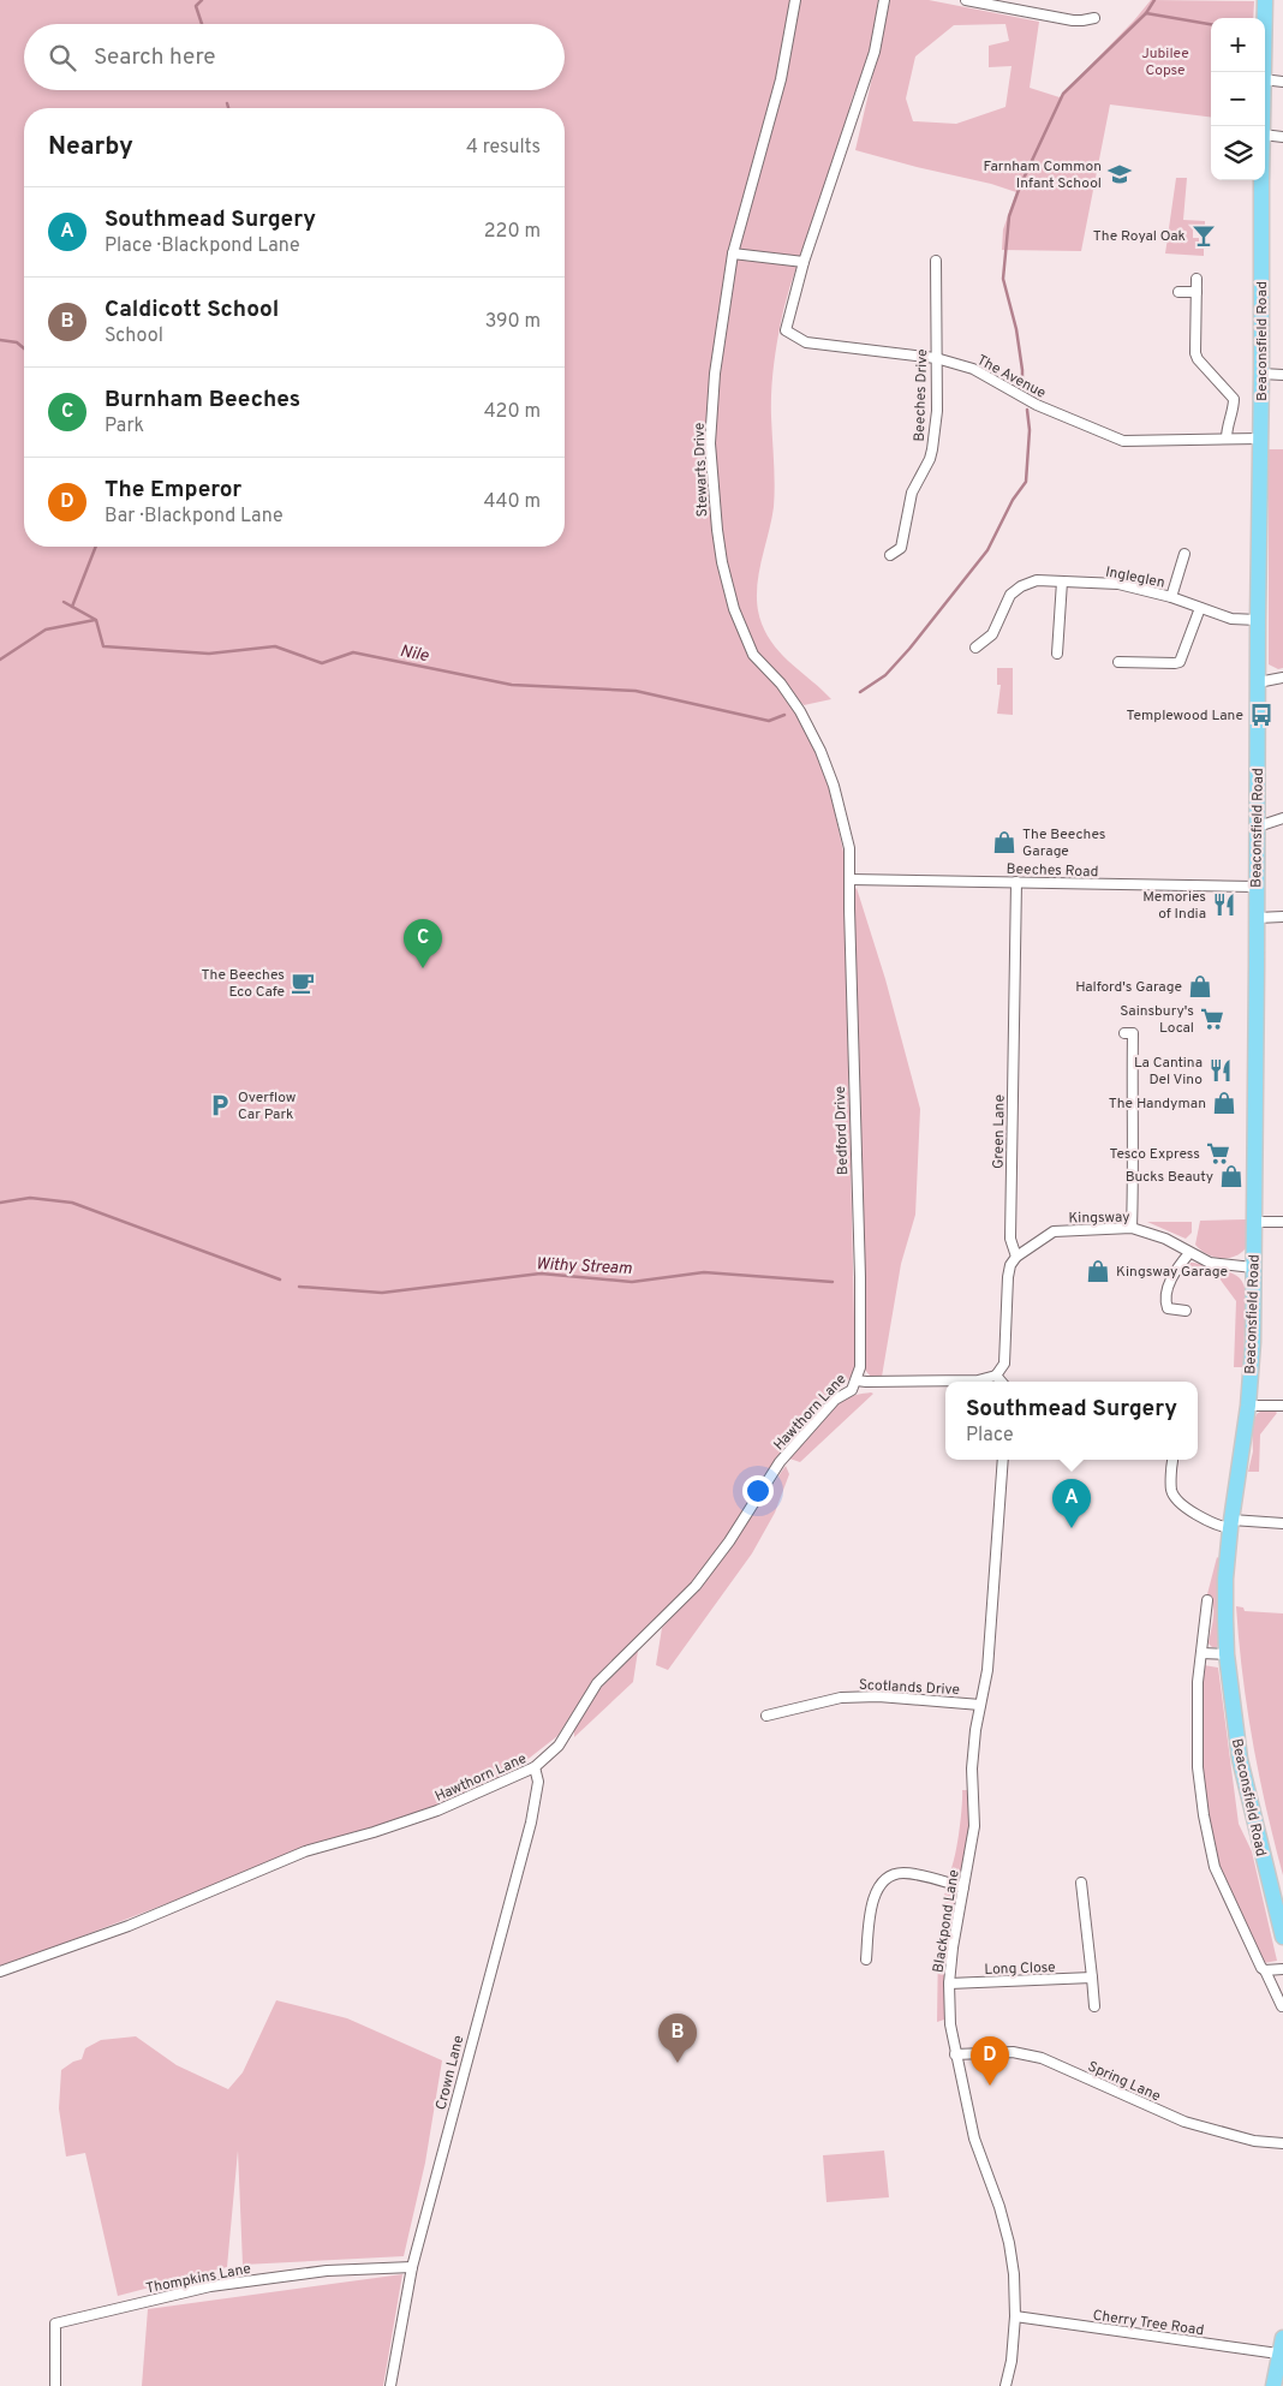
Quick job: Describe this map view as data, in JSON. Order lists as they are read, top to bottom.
{
  "streets": {
    "main road": ["Beaconsfield Road"],
    "street": [
      "The Avenue",
      "Beeches Drive",
      "Stewarts Drive",
      "Ingleglen",
      "Beeches Road",
      "Bedford Drive",
      "Green Lane",
      "Kingsway",
      "Hawthorn Lane",
      "Scotlands Drive",
      "Blackpond Lane",
      "Long Close",
      "Crown Lane",
      "Spring Lane",
      "Thompkins Lane",
      "Cherry Tree Road"
    ]
  },
  "crossings": [
    ["Beaconsfield Road", "The Avenue"],
    ["Beaconsfield Road", "Ingleglen"],
    ["Beaconsfield Road", "Beeches Road"],
    ["Beaconsfield Road", "Kingsway"],
    ["The Avenue", "Beeches Drive"],
    ["Stewarts Drive", "Beeches Road"],
    ["Stewarts Drive", "Bedford Drive"],
    ["Beeches Road", "Bedford Drive"],
    ["Beeches Road", "Green Lane"],
    ["Bedford Drive", "Hawthorn Lane"],
    ["Green Lane", "Kingsway"],
    ["Green Lane", "Hawthorn Lane"],
    ["Hawthorn Lane", "Crown Lane"],
    ["Scotlands Drive", "Blackpond Lane"],
    ["Blackpond Lane", "Long Close"],
    ["Blackpond Lane", "Spring Lane"],
    ["Blackpond Lane", "Cherry Tree Road"],
    ["Crown Lane", "Thompkins Lane"]
  ],
  "water": ["Nile", "Withy Stream"],
  "parks": ["Jubilee Copse"],
  "places": {
    "school or university": ["Farnham Common Infant School"],
    "bar": ["The Royal Oak"],
    "bus stop": ["Templewood Lane"],
    "shop": [
      "The Beeches Garage",
      "Halford's Garage",
      "The Handyman",
      "Bucks Beauty",
      "Kingsway Garage"
    ],
    "restaurant": ["Memories of India", "La Cantina Del Vino"],
    "cafe": ["The Beeches Eco Cafe"],
    "supermarket": ["Sainsbury's Local", "Tesco Express"],
    "parking": ["Overflow Car Park"]
  },
  "page": {
    "map_buttons": ["+", "−"],
    "search": "Search here",
    "heading": ["Nearby", "4 results"],
    "list": [
      {
        "mark": "A",
        "name": "Southmead Surgery",
        "note": "Place · Blackpond Lane",
        "value": "220 m"
      },
      {
        "mark": "B",
        "name": "Caldicott School",
        "note": "School",
        "value": "390 m"
      },
      {
        "mark": "C",
        "name": "Burnham Beeches",
        "note": "Park",
        "value": "420 m"
      },
      {
        "mark": "D",
        "name": "The Emperor",
        "note": "Bar · Blackpond Lane",
        "value": "440 m"
      }
    ],
    "pins": [
      "C",
      "A",
      "B",
      "D"
    ],
    "popup": ["Southmead Surgery", "Place"]
  }
}
